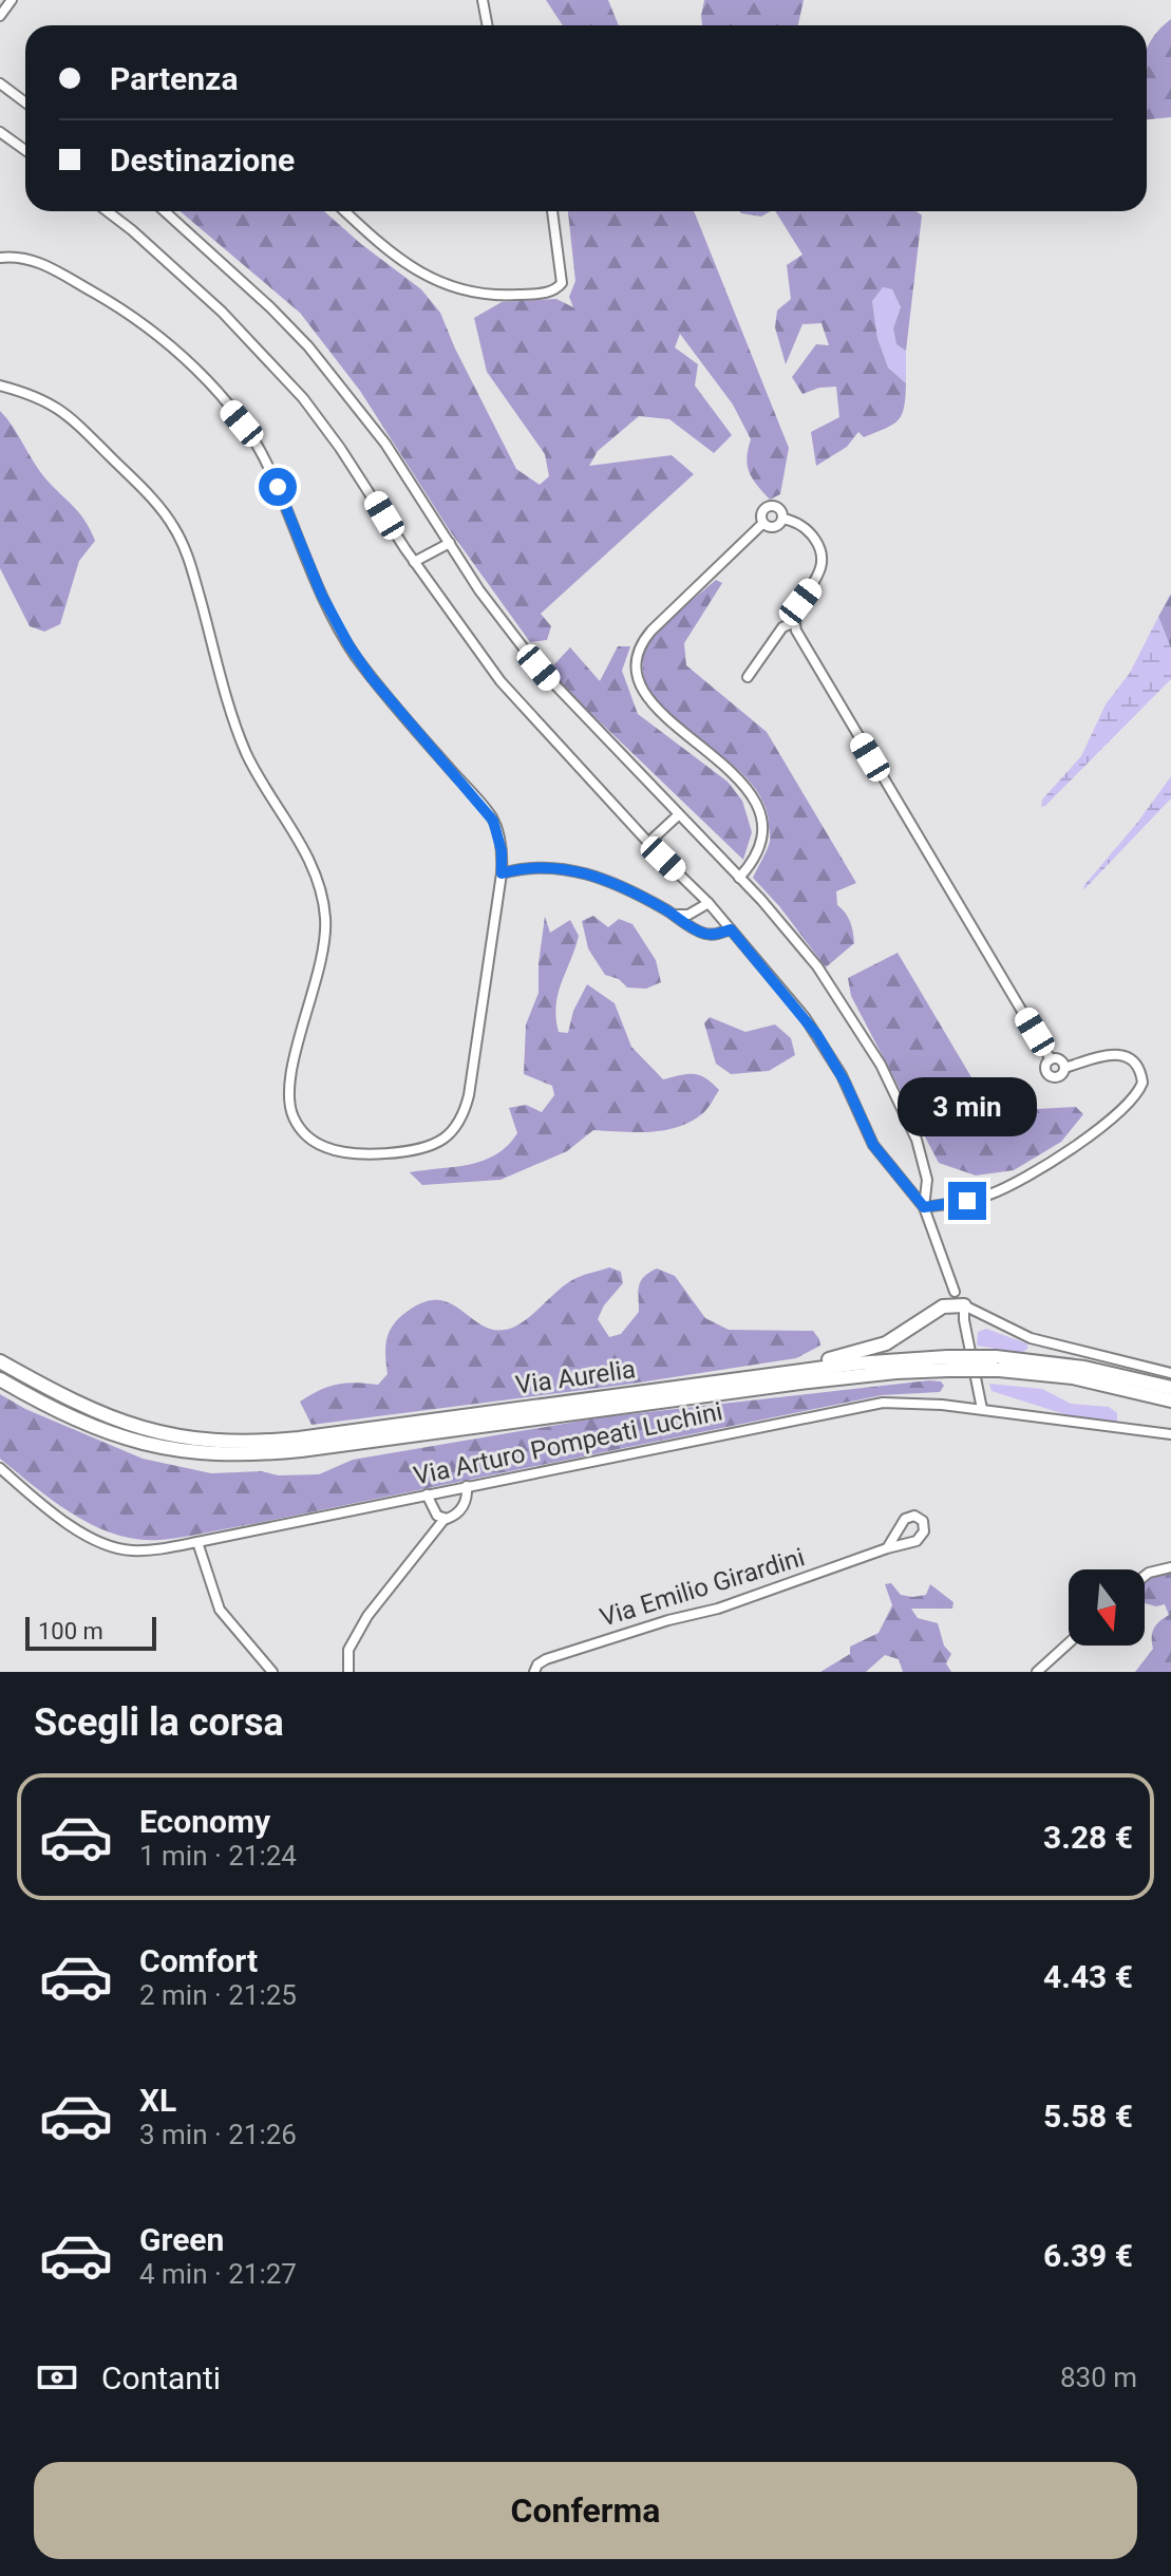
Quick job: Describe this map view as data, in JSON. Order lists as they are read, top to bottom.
{
  "streets": {
    "highway": ["Via Aurelia"],
    "street": ["Via Arturo Pompeati Luchini", "Via Emilio Girardini"]
  },
  "scale_bar": "100 m",
  "north": "bottom",
  "page": {
    "banner": ["Partenza", "Destinazione"],
    "bubble": "3 min",
    "scale": "100 m",
    "heading": "Scegli la corsa",
    "list": [
      {
        "name": "Economy",
        "note": "1 min · 21:24",
        "value": "3.28 €"
      },
      {
        "name": "Comfort",
        "note": "2 min · 21:25",
        "value": "4.43 €"
      },
      {
        "name": "XL",
        "note": "3 min · 21:26",
        "value": "5.58 €"
      },
      {
        "name": "Green",
        "note": "4 min · 21:27",
        "value": "6.39 €"
      }
    ],
    "pay": ["Contanti", "830 m"],
    "buttons": "Conferma"
  }
}
